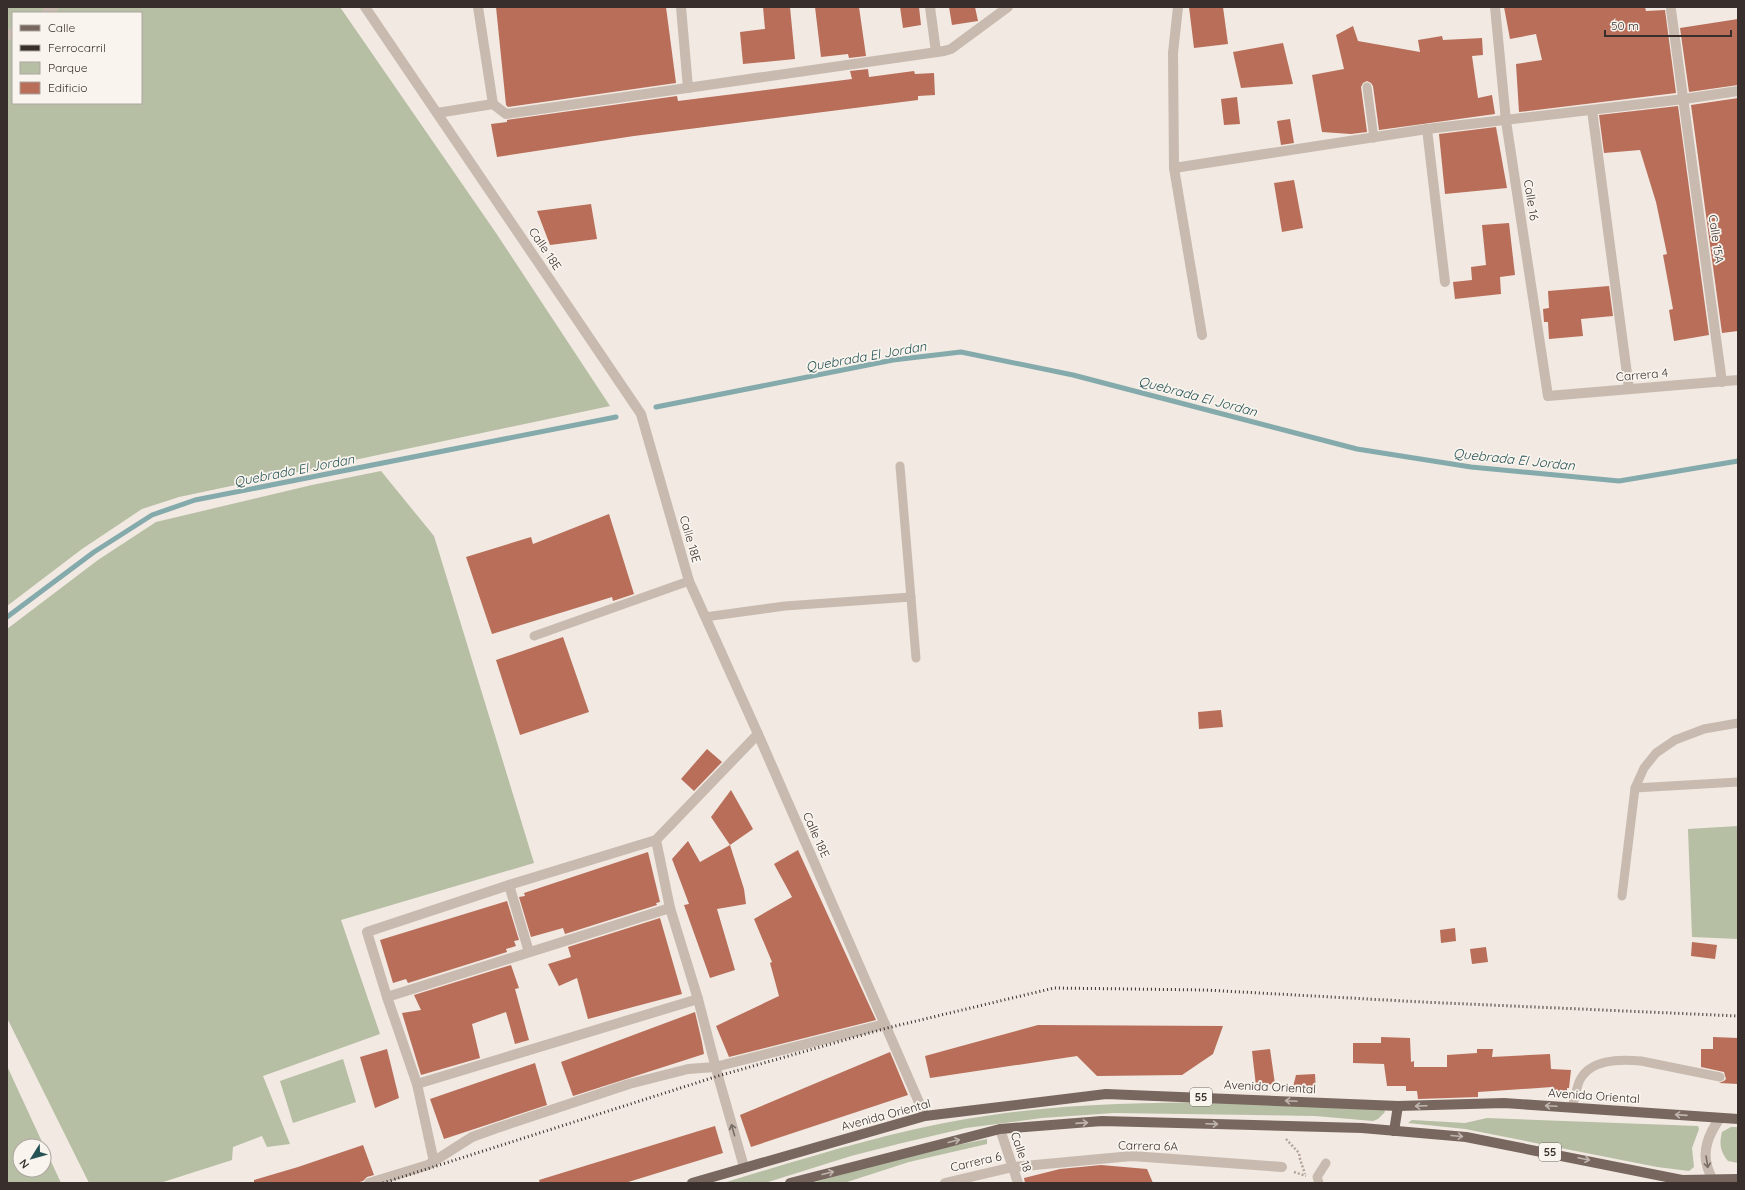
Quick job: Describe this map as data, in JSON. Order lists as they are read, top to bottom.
{
  "streets": {
    "main road": ["Avenida Oriental", "55"],
    "street": [
      "Calle 16",
      "Calle 15A",
      "Calle 18E",
      "Carrera 4",
      "Carrera 6A",
      "Calle 18",
      "Carrera 6"
    ]
  },
  "crossings": [
    ["Calle 16", "Carrera 4"],
    ["Calle 15A", "Carrera 4"],
    ["Calle 18E", "Avenida Oriental"],
    ["55", "Calle 18"],
    ["Carrera 6A", "Calle 18"],
    ["Carrera 6A", "Carrera 6"],
    ["Calle 18", "Carrera 6"]
  ],
  "water": ["Quebrada El Jordan"],
  "legend": [
    "Calle",
    "Ferrocarril",
    "Parque",
    "Edificio"
  ],
  "scale_bar": "50 m",
  "north": "bottom left"
}
